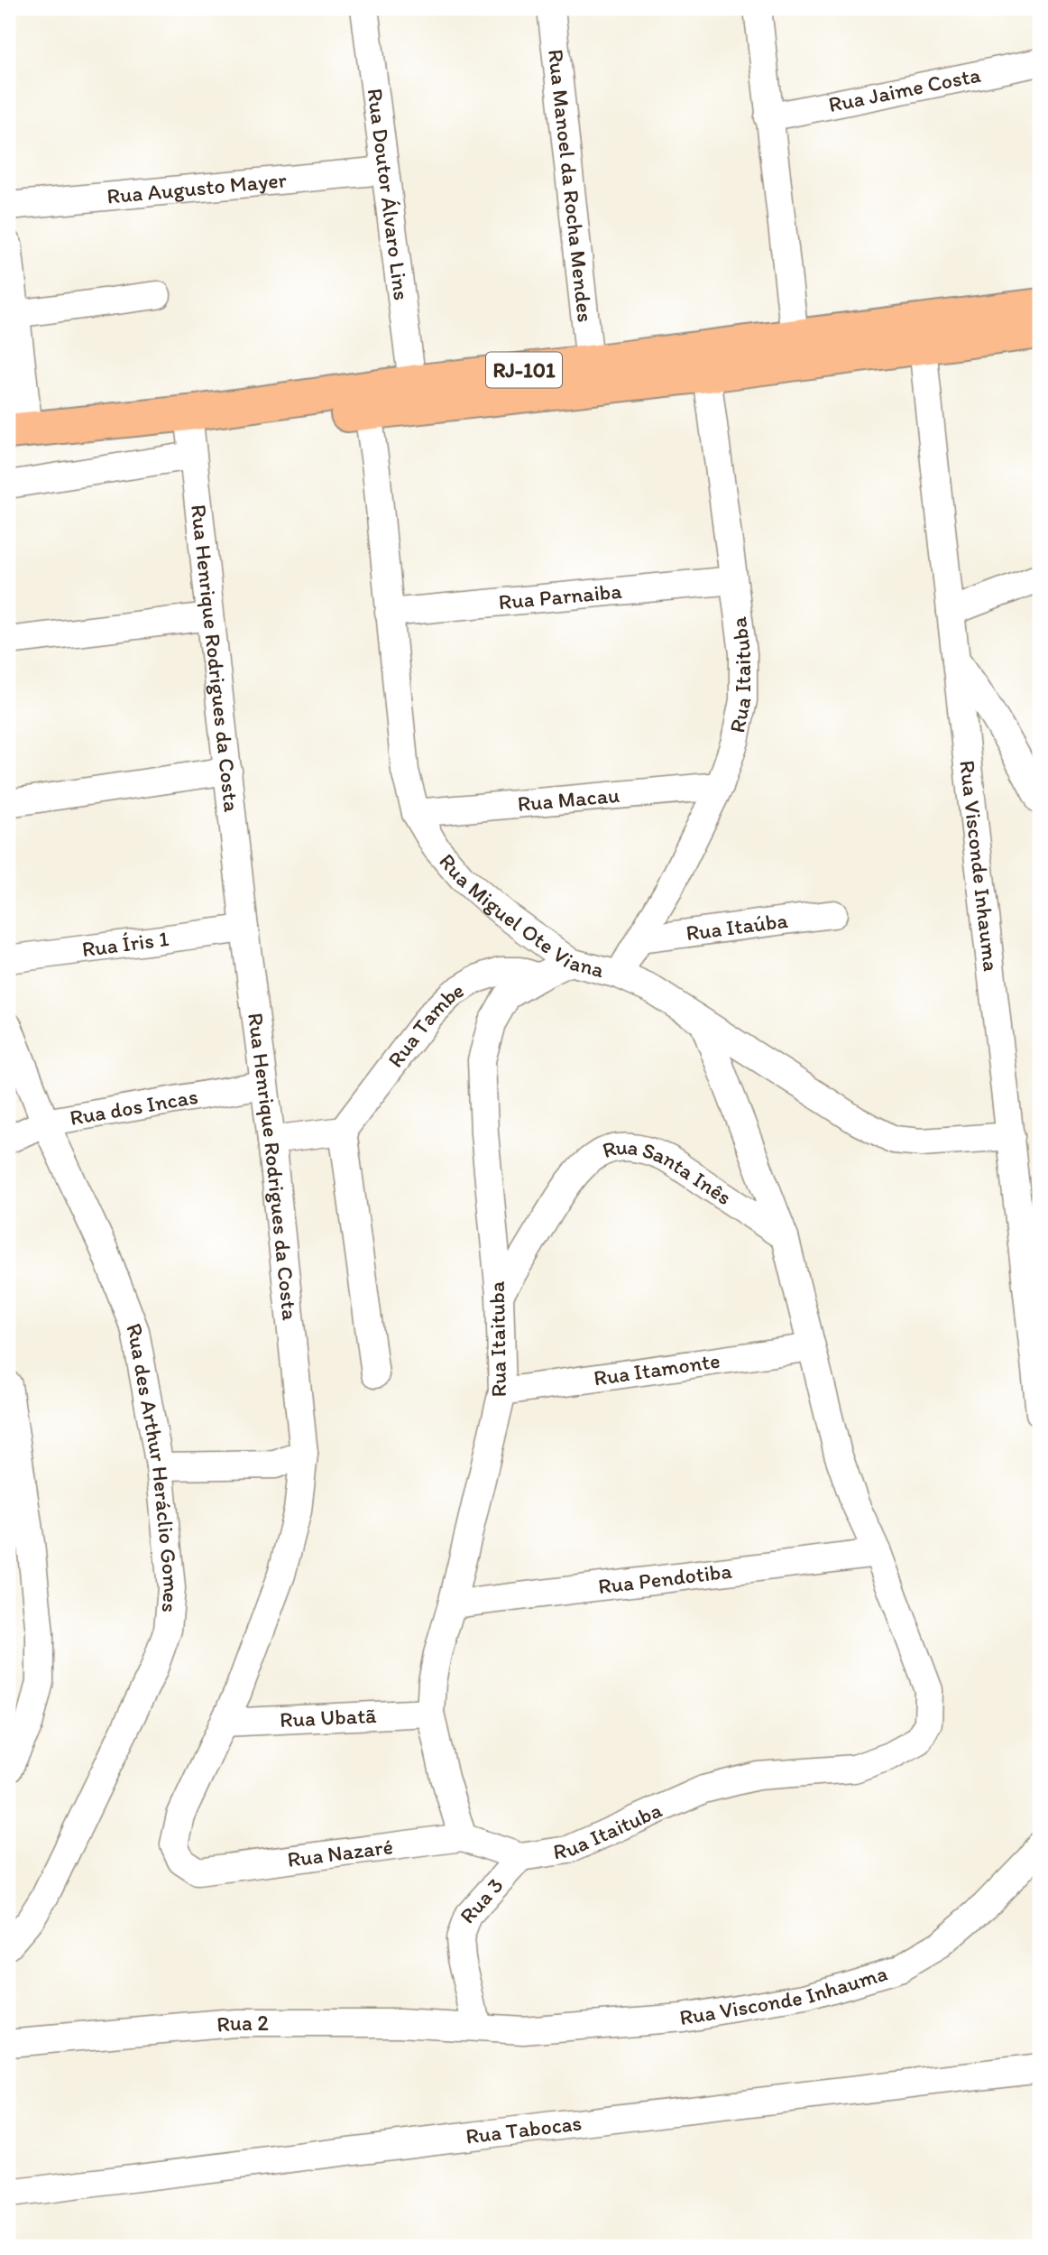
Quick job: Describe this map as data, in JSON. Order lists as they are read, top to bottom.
{
  "streets": {
    "main road": ["RJ-101"],
    "street": [
      "Rua Jaime Costa",
      "Rua Manoel da Rocha Mendes",
      "Rua Augusto Mayer",
      "Rua Doutor Álvaro Lins",
      "Rua Parnaiba",
      "Rua Henrique Rodrigues da Costa",
      "Rua Itaituba",
      "Rua Macau",
      "Rua Visconde Inhauma",
      "Rua Miguel Ote Viana",
      "Rua Itaúba",
      "Rua Íris 1",
      "Rua Tambe",
      "Rua dos Incas",
      "Rua Santa Inês",
      "Rua Itamonte",
      "Rua des Arthur Heráclio Gomes",
      "Rua Pendotiba",
      "Rua Ubatã",
      "Rua Nazaré",
      "Rua 3",
      "Rua 2",
      "Rua Tabocas"
    ]
  },
  "crossings": [
    ["Rua Manoel da Rocha Mendes", "RJ-101"],
    ["Rua Augusto Mayer", "Rua Doutor Álvaro Lins"],
    ["Rua Doutor Álvaro Lins", "RJ-101"],
    ["RJ-101", "Rua Henrique Rodrigues da Costa"],
    ["RJ-101", "Rua Itaituba"],
    ["RJ-101", "Rua Visconde Inhauma"],
    ["RJ-101", "Rua Miguel Ote Viana"],
    ["Rua Parnaiba", "Rua Itaituba"],
    ["Rua Parnaiba", "Rua Miguel Ote Viana"],
    ["Rua Henrique Rodrigues da Costa", "Rua Íris 1"],
    ["Rua Henrique Rodrigues da Costa", "Rua dos Incas"],
    ["Rua Henrique Rodrigues da Costa", "Rua Ubatã"],
    ["Rua Henrique Rodrigues da Costa", "Rua Nazaré"],
    ["Rua Itaituba", "Rua Macau"],
    ["Rua Itaituba", "Rua Miguel Ote Viana"],
    ["Rua Itaituba", "Rua Itaúba"],
    ["Rua Itaituba", "Rua Tambe"],
    ["Rua Itaituba", "Rua Santa Inês"],
    ["Rua Itaituba", "Rua Itamonte"],
    ["Rua Itaituba", "Rua Pendotiba"],
    ["Rua Itaituba", "Rua Ubatã"],
    ["Rua Itaituba", "Rua Nazaré"],
    ["Rua Itaituba", "Rua 3"],
    ["Rua Macau", "Rua Miguel Ote Viana"],
    ["Rua Visconde Inhauma", "Rua Miguel Ote Viana"],
    ["Rua Visconde Inhauma", "Rua 3"],
    ["Rua Visconde Inhauma", "Rua 2"],
    ["Rua dos Incas", "Rua des Arthur Heráclio Gomes"],
    ["Rua 3", "Rua 2"]
  ]
}
